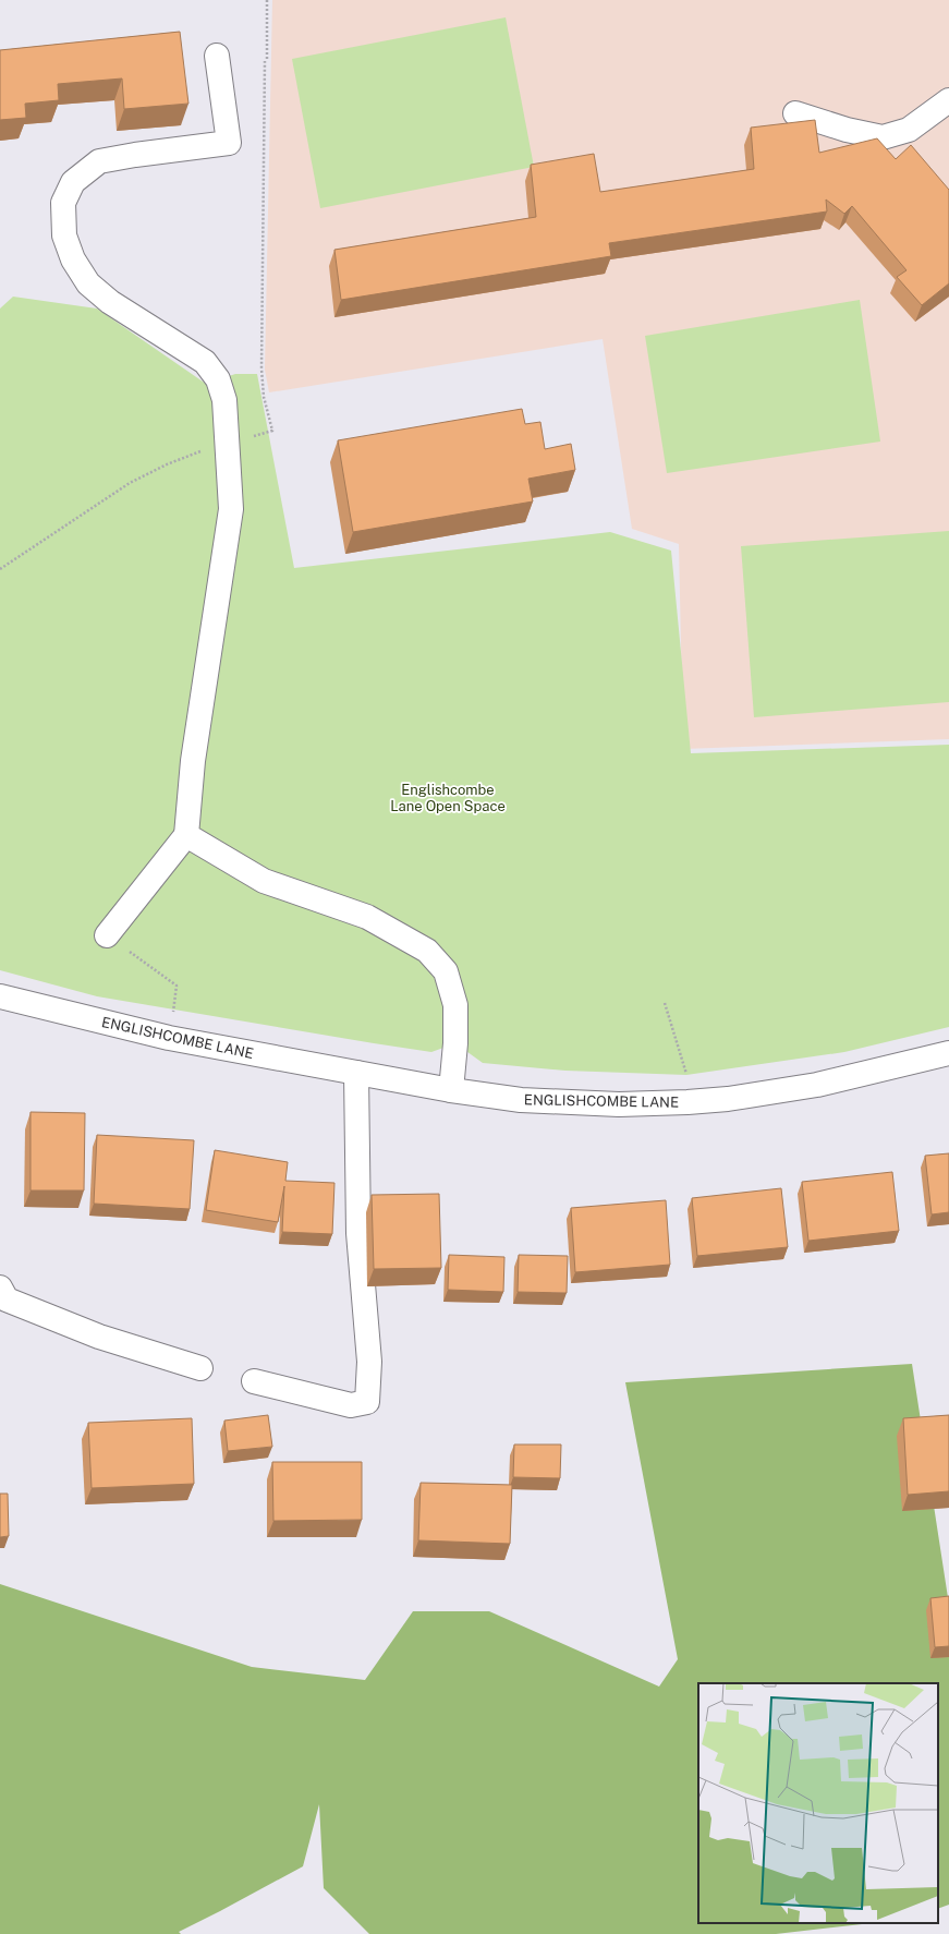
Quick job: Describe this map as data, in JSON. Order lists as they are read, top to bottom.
{
  "streets": {
    "street": ["ENGLISHCOMBE LANE"]
  },
  "parks": ["Englishcombe Lane Open Space"]
}
